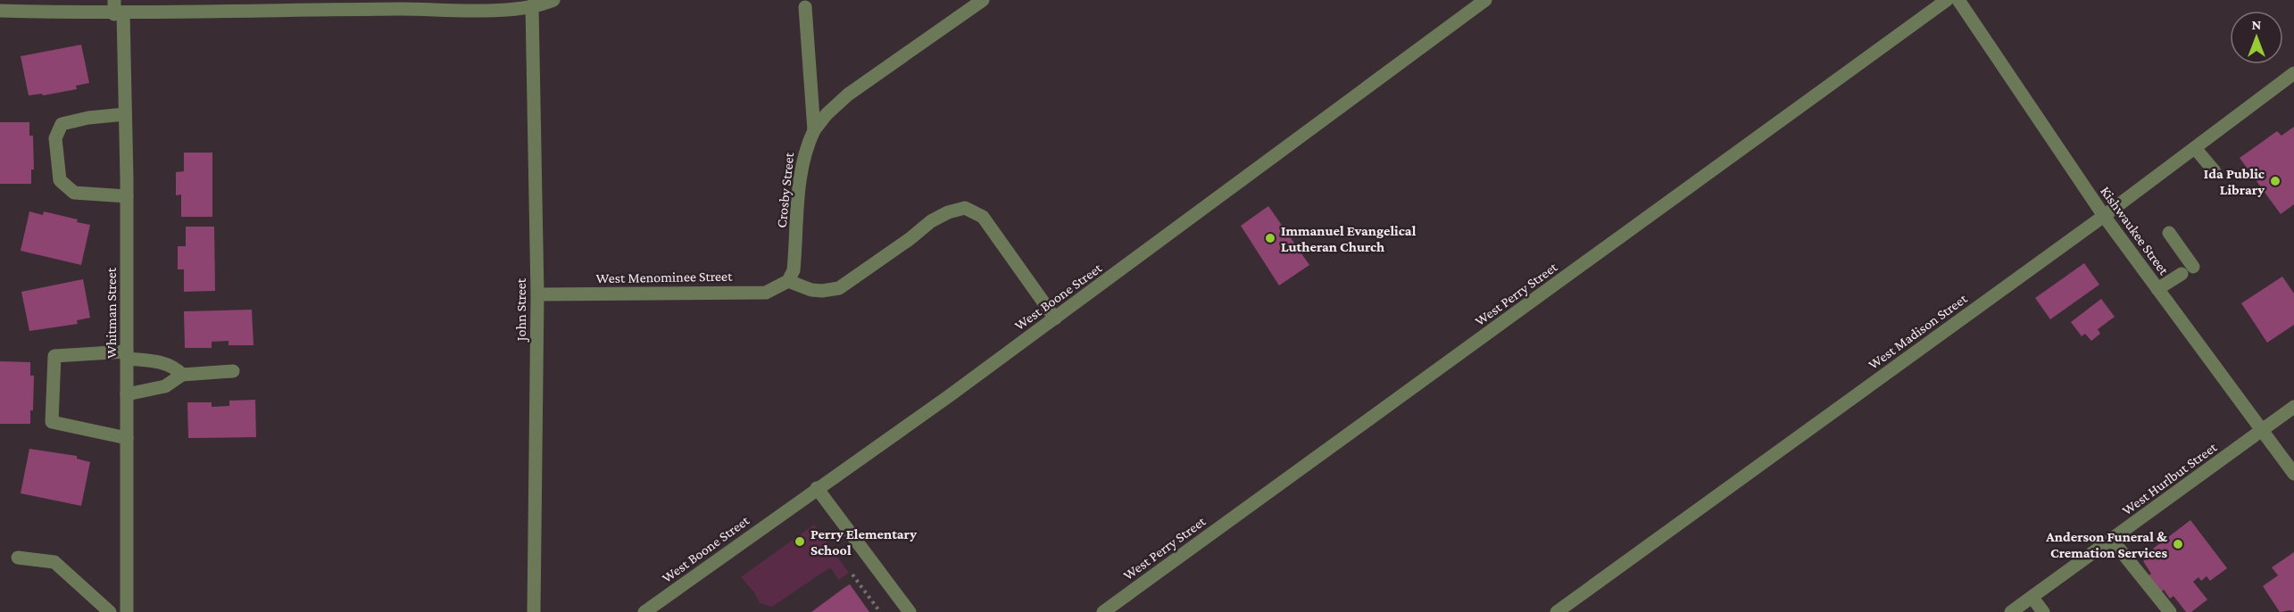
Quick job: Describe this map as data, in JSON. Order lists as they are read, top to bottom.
{
  "streets": {
    "street": [
      "Crosby Street",
      "Kishwaukee Street",
      "West Menominee Street",
      "West Perry Street",
      "West Boone Street",
      "John Street",
      "Whitman Street",
      "West Madison Street",
      "West Hurlbut Street"
    ]
  },
  "crossings": [
    ["Crosby Street", "West Menominee Street"],
    ["Kishwaukee Street", "West Madison Street"],
    ["Kishwaukee Street", "West Hurlbut Street"],
    ["West Menominee Street", "John Street"]
  ],
  "places": [
    "Ida Public Library",
    "Immanuel Evangelical Lutheran Church",
    "Perry Elementary School",
    "Anderson Funeral & Cremation Services"
  ],
  "north": "top"
}
